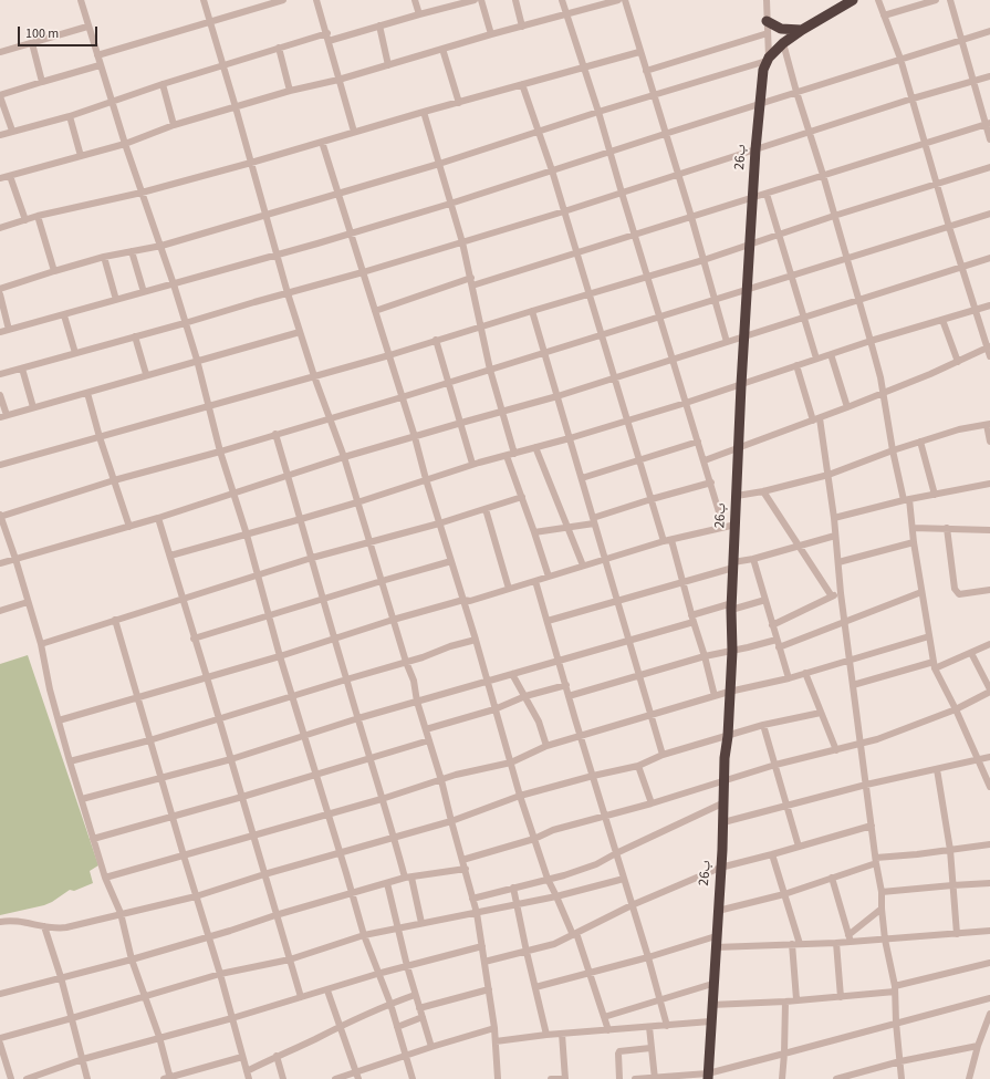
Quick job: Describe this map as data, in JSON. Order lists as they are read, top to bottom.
{
  "streets": {
    "highway": ["26ب"]
  },
  "scale_bar": "100 m"
}
